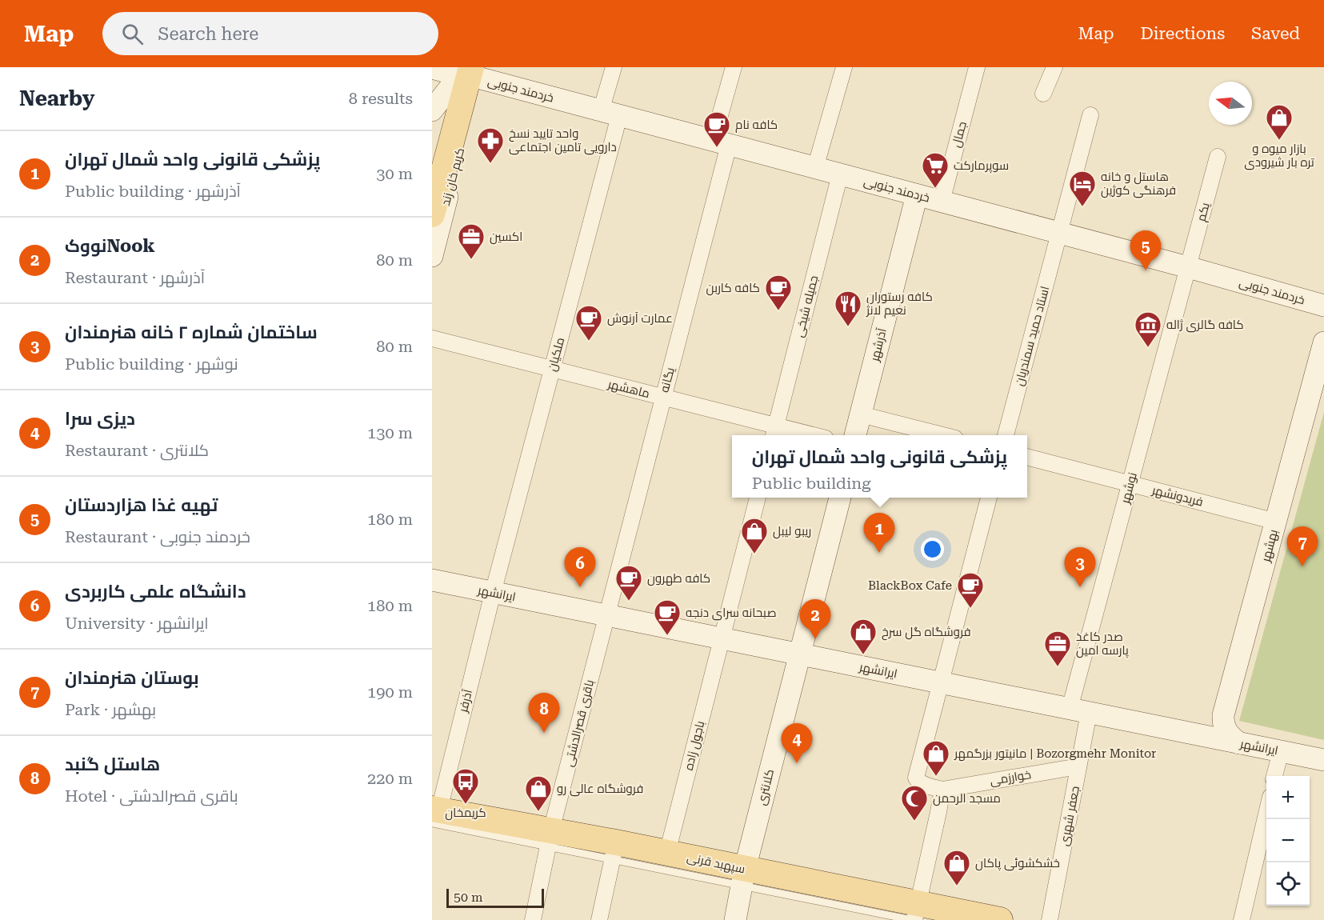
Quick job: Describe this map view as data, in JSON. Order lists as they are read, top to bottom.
{
  "streets": {
    "main road": ["کریم خان زند", "سپهبد قرنی"],
    "street": [
      "خردمند جنوبی",
      "جمال",
      "یکم",
      "جمیله شیخی",
      "استاد حمید سمندریان",
      "آذرشهر",
      "ملکیان",
      "یگانه",
      "ماهشهر",
      "نوشهر",
      "فریدونشهر",
      "بهشهر",
      "ایرانشهر",
      "آذرفر",
      "باقری قصرالدشتی",
      "باجول زاده",
      "خوارزمی",
      "کلانتری",
      "جعفر شهری"
    ]
  },
  "crossings": [
    ["خردمند جنوبی", "جمال"],
    ["خردمند جنوبی", "کریم خان زند"],
    ["خردمند جنوبی", "یکم"],
    ["خردمند جنوبی", "جمیله شیخی"],
    ["خردمند جنوبی", "استاد حمید سمندریان"],
    ["خردمند جنوبی", "آذرشهر"],
    ["خردمند جنوبی", "ملکیان"],
    ["خردمند جنوبی", "یگانه"],
    ["خردمند جنوبی", "نوشهر"],
    ["یکم", "نوشهر"],
    ["جمیله شیخی", "ماهشهر"],
    ["ملکیان", "ماهشهر"],
    ["ملکیان", "ایرانشهر"],
    ["ملکیان", "آذرفر"],
    ["یگانه", "ماهشهر"],
    ["یگانه", "ایرانشهر"],
    ["یگانه", "باقری قصرالدشتی"],
    ["نوشهر", "فریدونشهر"],
    ["نوشهر", "ایرانشهر"],
    ["نوشهر", "جعفر شهری"],
    ["فریدونشهر", "بهشهر"],
    ["بهشهر", "ایرانشهر"],
    ["ایرانشهر", "آذرفر"],
    ["ایرانشهر", "باقری قصرالدشتی"],
    ["ایرانشهر", "باجول زاده"],
    ["ایرانشهر", "کلانتری"],
    ["ایرانشهر", "جعفر شهری"],
    ["آذرفر", "سپهبد قرنی"],
    ["باقری قصرالدشتی", "سپهبد قرنی"],
    ["باجول زاده", "سپهبد قرنی"],
    ["خوارزمی", "جعفر شهری"],
    ["کلانتری", "سپهبد قرنی"]
  ],
  "places": {
    "shop": [
      "بازار میوه و تره بار شیرودی",
      "ریبو لیبل",
      "فروشگاه گل سرخ",
      "مانیتور بزرگمهر | Bozorgmehr Monitor",
      "فروشگاه عالی رو",
      "خشکشوئی پاکان"
    ],
    "cafe": [
      "کافه نام",
      "کافه کاربن",
      "عمارت آرنوش",
      "کافه طهرون",
      "BlackBox Cafe",
      "صبحانه سرای دنجه"
    ],
    "pharmacy": ["واحد تایید نسخ دارویی تامین اجتماعی"],
    "supermarket": ["سوپرمارکت"],
    "hotel": ["هاستل و خانه فرهنگی کوژین"],
    "office": ["اكسين", "صدر کاغذ پارسه امین"],
    "restaurant": ["کافه رستوران نعیم لانژ"],
    "museum": ["کافه گالری ژاله"],
    "bus stop": ["کریمخان"],
    "mosque": ["مسجد الرحمن"]
  },
  "scale_bar": "50 m",
  "north": "left",
  "page": {
    "header": "Map",
    "search": "Search here",
    "nav": ["Map", "Directions", "Saved"],
    "heading": ["Nearby", "8 results"],
    "list": [
      {
        "mark": "1",
        "name": "پزشکی قانونی واحد شمال تهران",
        "note": "Public building · آذرشهر",
        "value": "30 m"
      },
      {
        "mark": "2",
        "name": "نووکNook",
        "note": "Restaurant · آذرشهر",
        "value": "80 m"
      },
      {
        "mark": "3",
        "name": "ساختمان شماره ۲ خانه هنرمندان",
        "note": "Public building · نوشهر",
        "value": "80 m"
      },
      {
        "mark": "4",
        "name": "دیزی سرا",
        "note": "Restaurant · کلانتری",
        "value": "130 m"
      },
      {
        "mark": "5",
        "name": "تهیه غذا هزاردستان",
        "note": "Restaurant · خردمند جنوبی",
        "value": "180 m"
      },
      {
        "mark": "6",
        "name": "دانشگاه علمی کاربردی",
        "note": "University · ایرانشهر",
        "value": "180 m"
      },
      {
        "mark": "7",
        "name": "بوستان هنرمندان",
        "note": "Park · بهشهر",
        "value": "190 m"
      },
      {
        "mark": "8",
        "name": "هاستل گنبد",
        "note": "Hotel · باقری قصرالدشتی",
        "value": "220 m"
      }
    ],
    "pins": [
      "5",
      "1",
      "7",
      "3",
      "6",
      "2",
      "8",
      "4"
    ],
    "popup": ["پزشکی قانونی واحد شمال تهران", "Public building"],
    "map_buttons": ["+", "−"],
    "scale": "50 m"
  }
}
